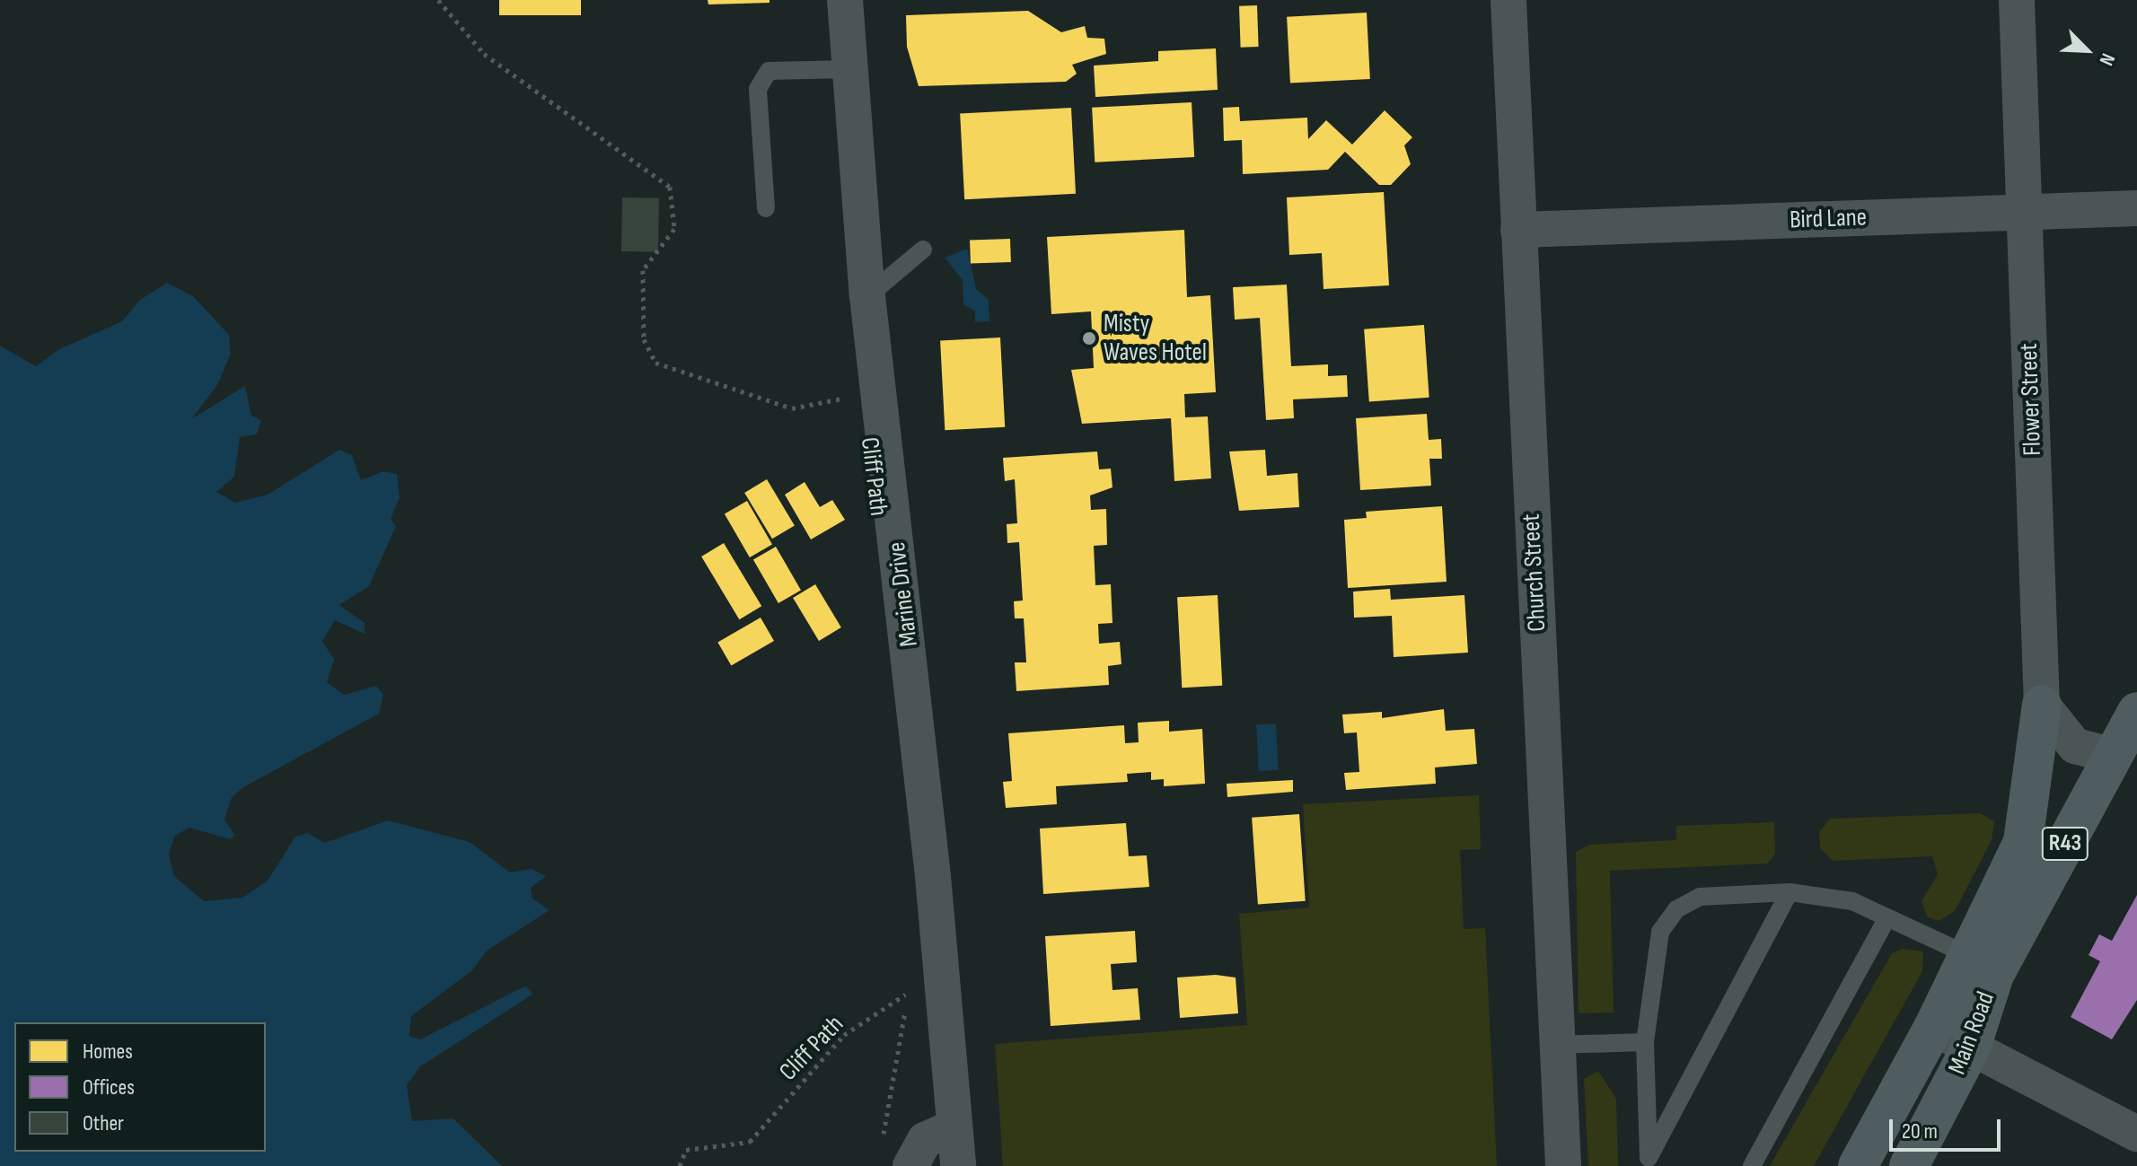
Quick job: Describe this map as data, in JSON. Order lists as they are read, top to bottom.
{
  "streets": {
    "main road": ["R43", "Main Road"],
    "street": [
      "Bird Lane",
      "Flower Street",
      "Church Street",
      "Marine Drive"
    ],
    "path": ["Cliff Path"]
  },
  "crossings": [
    ["Bird Lane", "Flower Street"],
    ["Bird Lane", "Church Street"]
  ],
  "places": ["Misty Waves Hotel"],
  "legend": ["Homes", "Offices", "Other"],
  "scale_bar": "20 m",
  "north": "bottom right"
}
